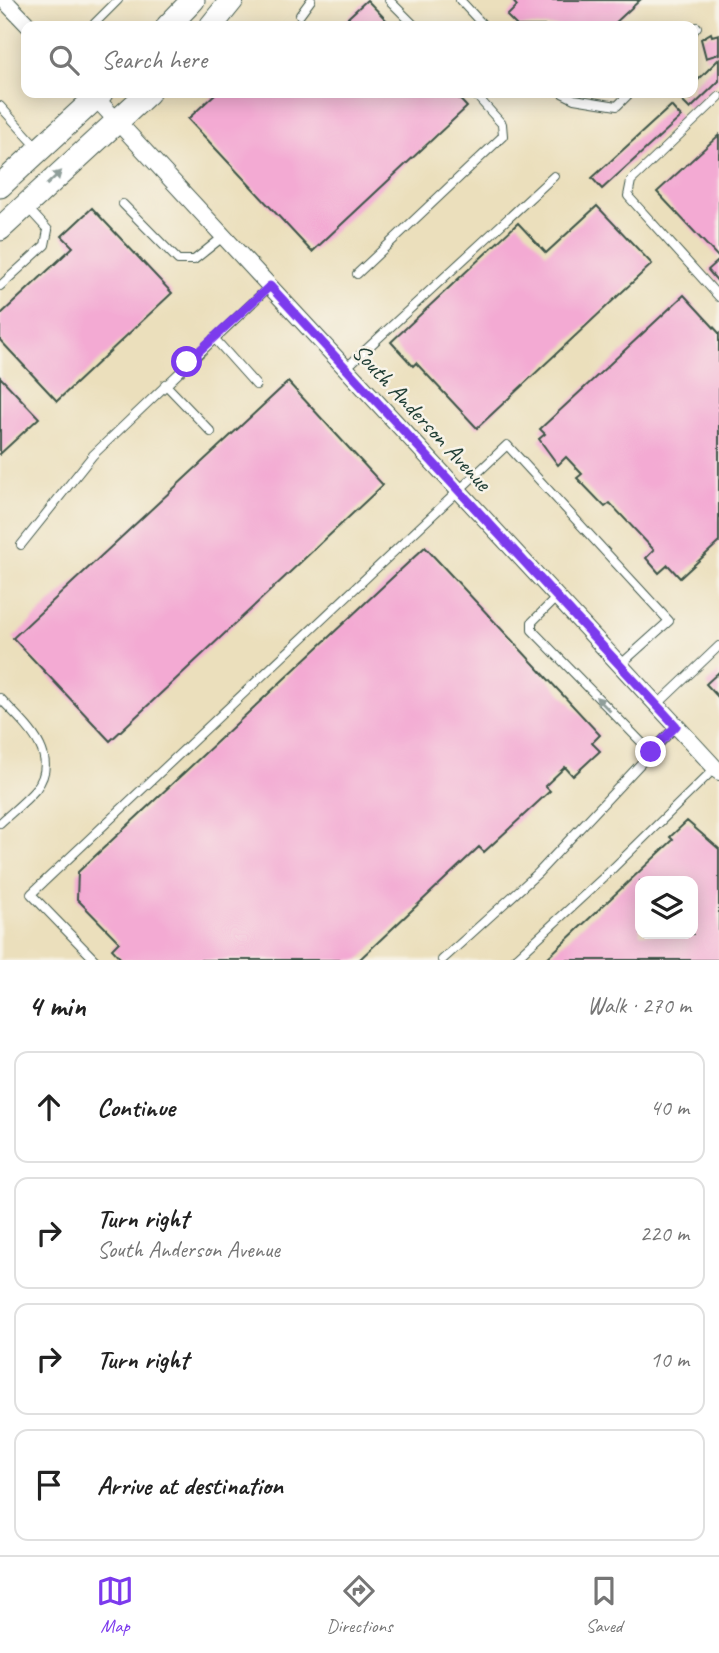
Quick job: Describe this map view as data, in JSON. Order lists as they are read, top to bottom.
{
  "streets": {
    "street": ["South Anderson Avenue"]
  },
  "page": {
    "search": "Search here",
    "heading": ["4 min", "Walk · 270 m"],
    "list": [
      ["Continue", "40 m"],
      ["Turn right", "South Anderson Avenue", "220 m"],
      ["Turn right", "10 m"],
      "Arrive at destination"
    ],
    "nav": ["Map", "Directions", "Saved"]
  }
}
